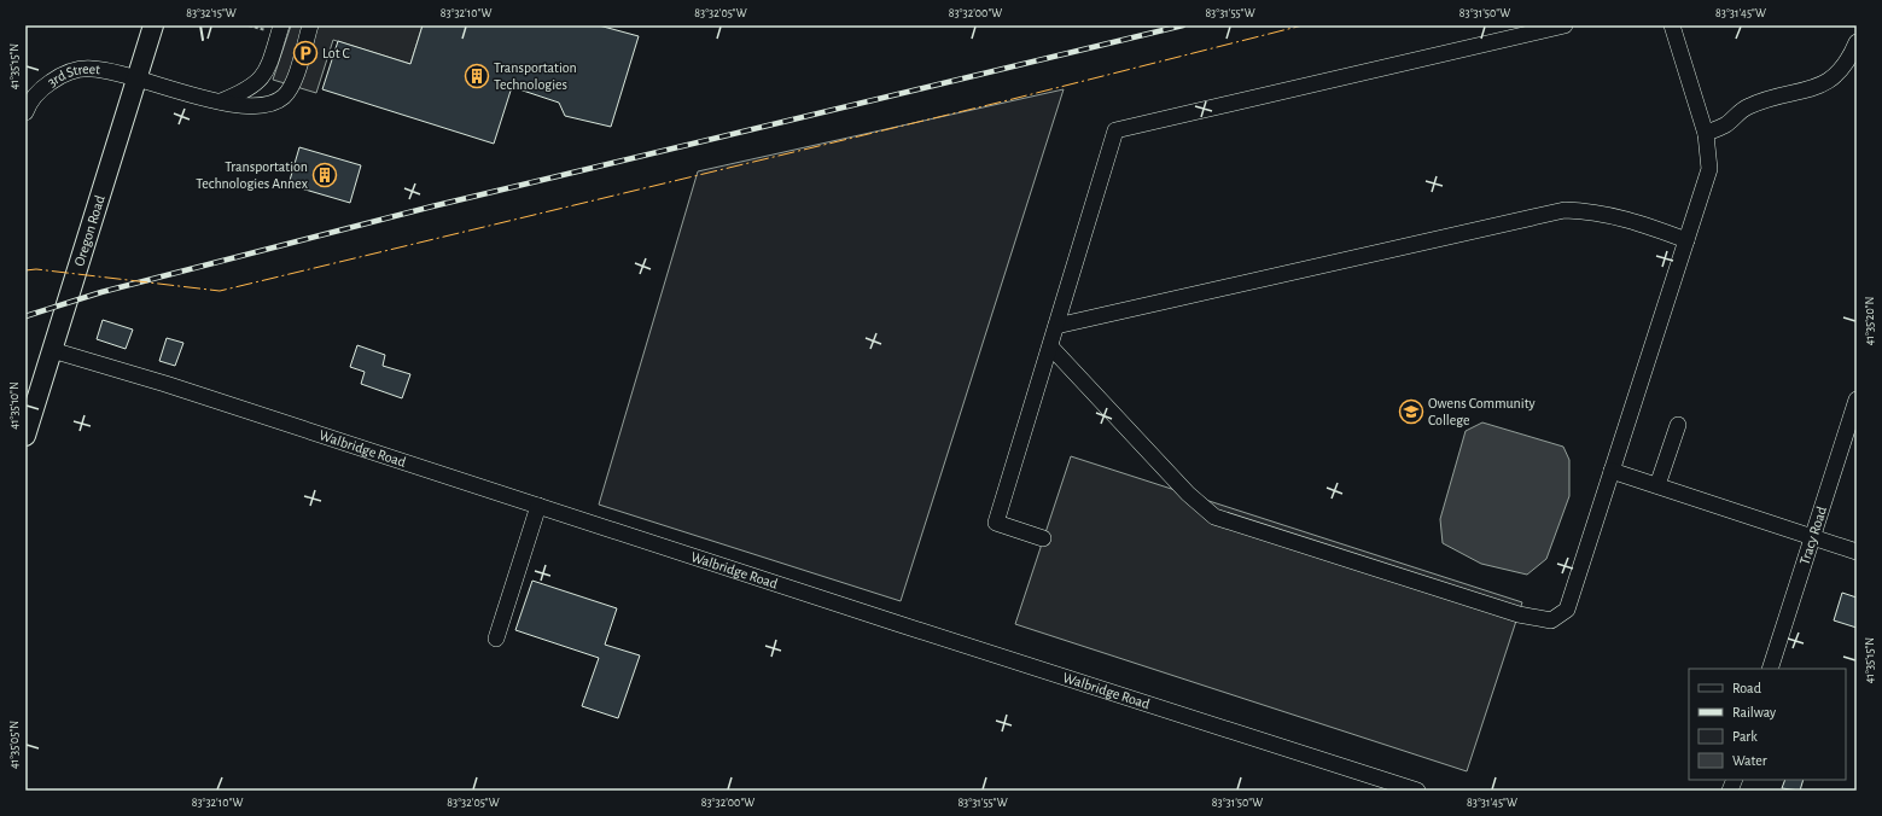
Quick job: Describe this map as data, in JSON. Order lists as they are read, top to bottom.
{
  "streets": {
    "main road": ["Oregon Road"],
    "street": ["3rd Street", "Walbridge Road", "Tracy Road"]
  },
  "crossings": [
    ["3rd Street", "Oregon Road"],
    ["Oregon Road", "Walbridge Road"]
  ],
  "places": {
    "parking": ["Lot C"],
    "building": ["Transportation Technologies", "Transportation Technologies Annex"],
    "school or university": ["Owens Community College"]
  },
  "legend": [
    "Road",
    "Railway",
    "Park",
    "Water"
  ],
  "coordinates": [
    "83°32'15\"W",
    "83°32'10\"W",
    "83°32'05\"W",
    "83°32'00\"W",
    "83°31'55\"W",
    "83°31'50\"W",
    "83°31'45\"W",
    "41°35'15\"N",
    "41°35'20\"N",
    "41°35'10\"N",
    "41°35'05\"N"
  ]
}
